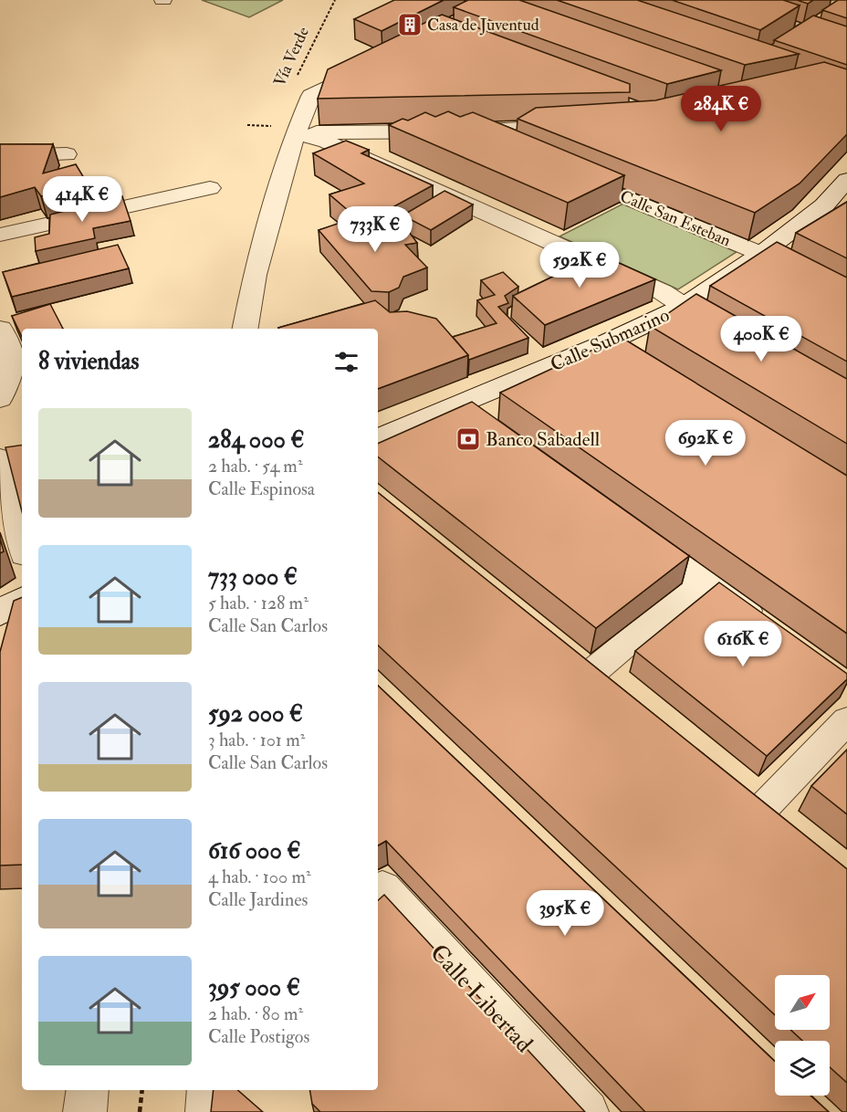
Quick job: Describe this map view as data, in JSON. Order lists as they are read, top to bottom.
{
  "streets": {
    "street": ["Calle San Esteban", "Calle Submarino", "Calle Libertad"],
    "path": ["Vía Verde"]
  },
  "crossings": [
    ["Calle San Esteban", "Calle Submarino"]
  ],
  "places": {
    "building": ["Casa de Juventud"],
    "bank": ["Banco Sabadell"]
  },
  "north": "top right",
  "page": {
    "price": [
      "284K €",
      "414K €",
      "733K €",
      "592K €",
      "400K €",
      "692K €",
      "616K €",
      "395K €"
    ],
    "heading": "8 viviendas",
    "list": [
      {
        "name": "284 000 €",
        "note": "2 hab. · 54 m² · Calle Espinosa"
      },
      {
        "name": "733 000 €",
        "note": "5 hab. · 128 m² · Calle San Carlos"
      },
      {
        "name": "592 000 €",
        "note": "3 hab. · 101 m² · Calle San Carlos"
      },
      {
        "name": "616 000 €",
        "note": "4 hab. · 100 m² · Calle Jardines"
      },
      {
        "name": "395 000 €",
        "note": "2 hab. · 80 m² · Calle Postigos"
      }
    ]
  }
}
